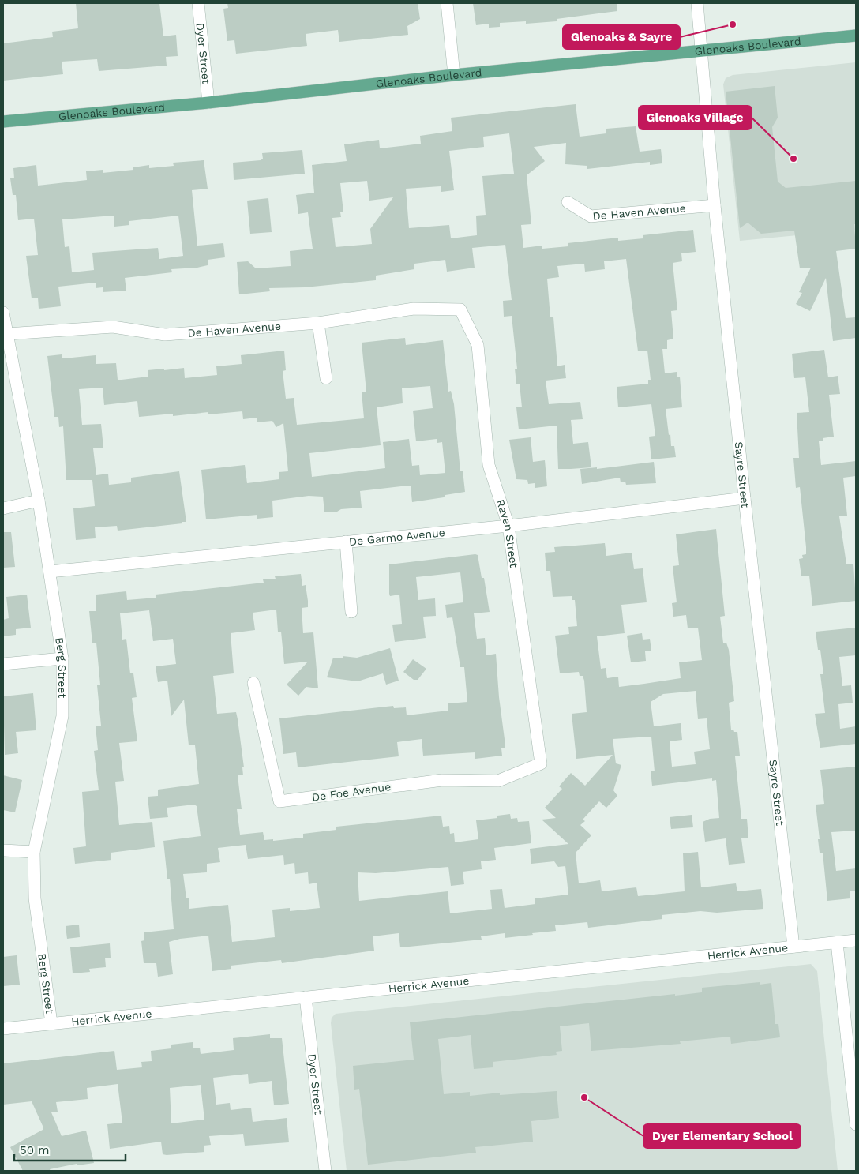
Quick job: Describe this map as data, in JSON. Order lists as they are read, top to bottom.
{
  "streets": {
    "main road": ["Glenoaks Boulevard"],
    "street": [
      "Dyer Street",
      "De Haven Avenue",
      "Sayre Street",
      "Raven Street",
      "De Garmo Avenue",
      "Berg Street",
      "De Foe Avenue",
      "Herrick Avenue"
    ]
  },
  "crossings": [
    ["Glenoaks Boulevard", "Dyer Street"],
    ["Glenoaks Boulevard", "Sayre Street"],
    ["Dyer Street", "Herrick Avenue"],
    ["De Haven Avenue", "Sayre Street"],
    ["De Haven Avenue", "Raven Street"],
    ["De Haven Avenue", "Berg Street"],
    ["Sayre Street", "De Garmo Avenue"],
    ["Sayre Street", "Herrick Avenue"],
    ["Raven Street", "De Garmo Avenue"],
    ["Raven Street", "De Foe Avenue"],
    ["De Garmo Avenue", "Berg Street"],
    ["Berg Street", "Herrick Avenue"]
  ],
  "places": ["Glenoaks & Sayre", "Glenoaks Village", "Dyer Elementary School"],
  "scale_bar": "50 m"
}
